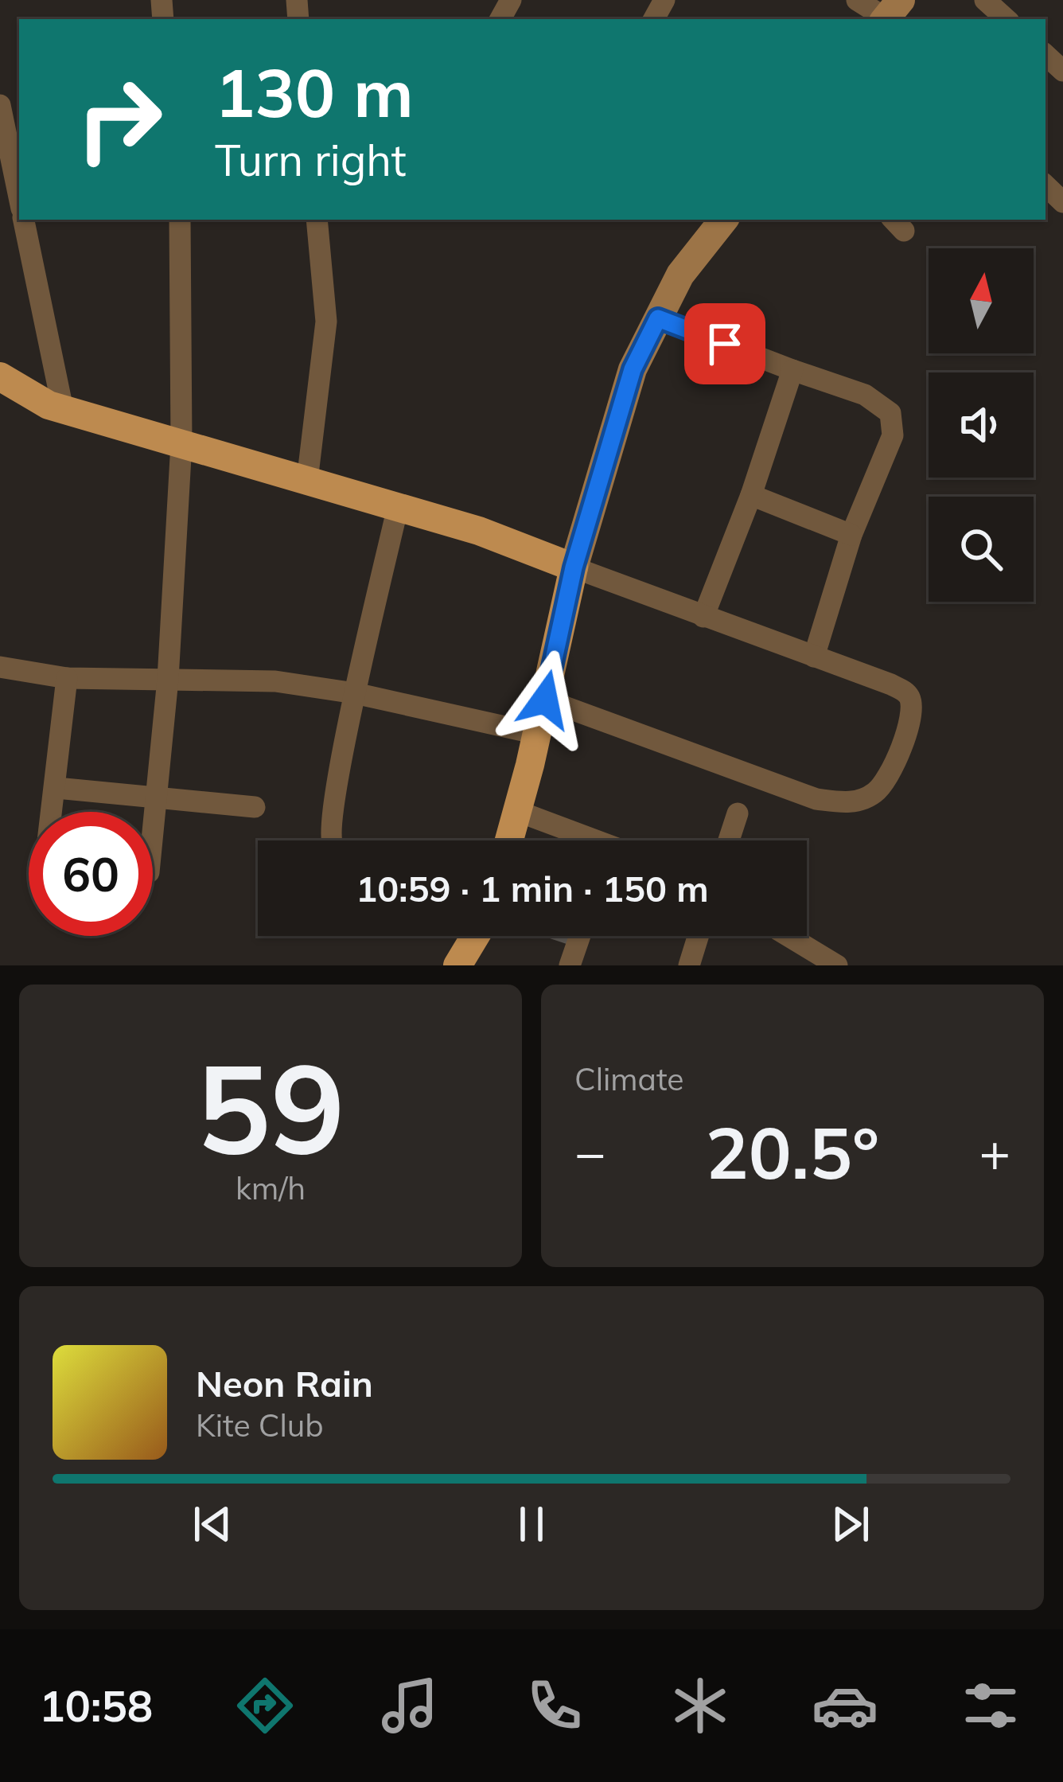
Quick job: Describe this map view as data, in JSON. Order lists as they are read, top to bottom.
{
  "north": "top",
  "page": {
    "turn": ["130 m", "Turn right"],
    "limit": "60",
    "trip": "10:59 · 1 min · 150 m",
    "tile": [
      ["59", "km/h"],
      "Climate"
    ],
    "heat": ["−", "20.5°", "+"],
    "song": ["Neon Rain", "Kite Club"],
    "tabs": "10:58"
  }
}
